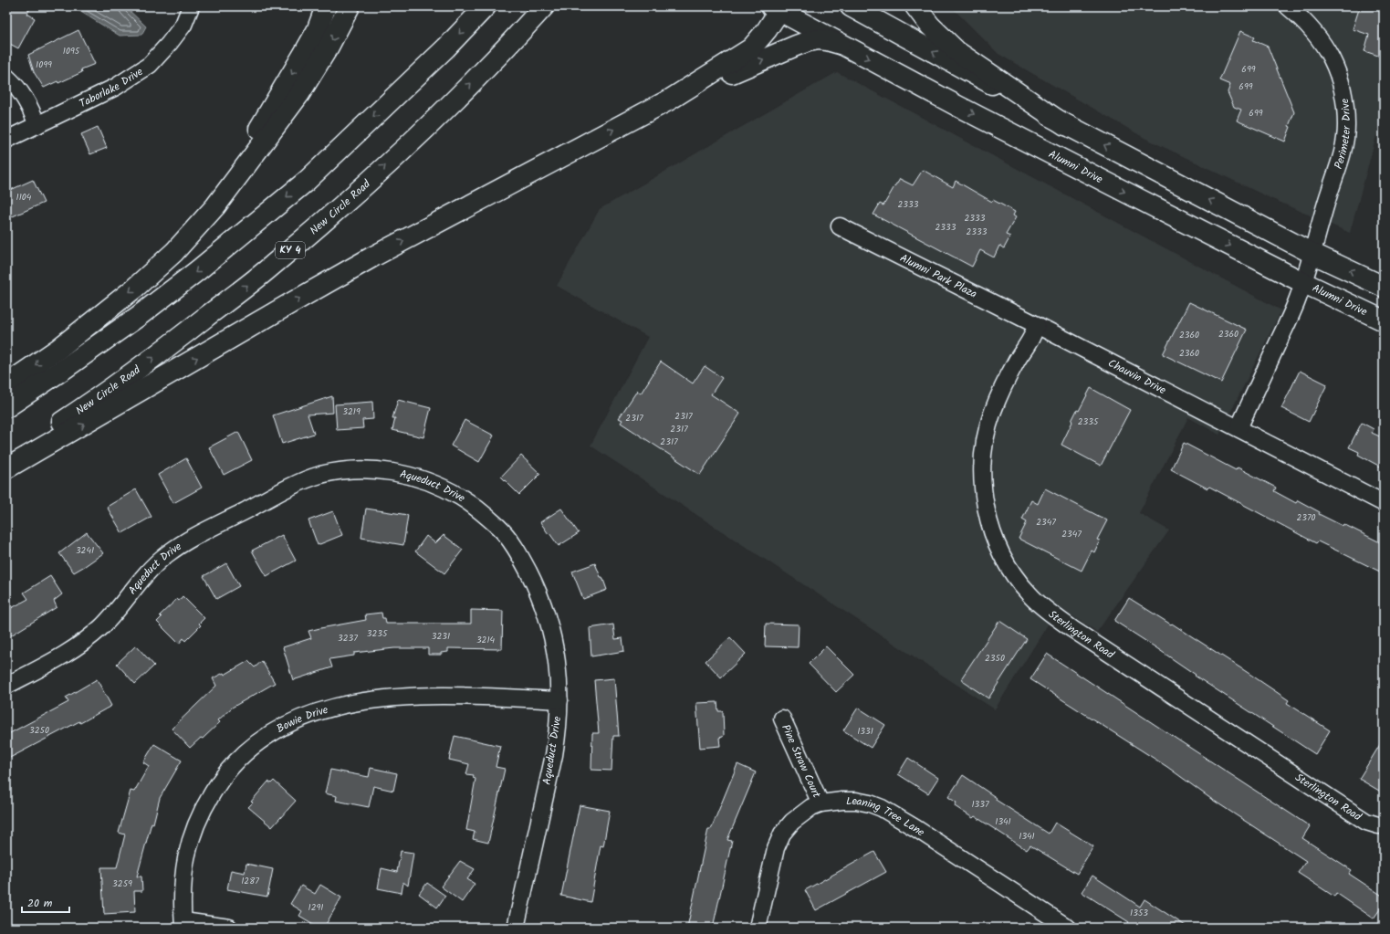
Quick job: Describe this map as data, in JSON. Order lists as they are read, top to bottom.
{
  "streets": {
    "main road": ["Alumni Drive", "New Circle Road", "KY 4"],
    "street": [
      "Taborlake Drive",
      "Perimeter Drive",
      "Alumni Park Plaza",
      "Chauvin Drive",
      "Aqueduct Drive",
      "Sterlington Road",
      "Bowie Drive",
      "Pine Straw Court",
      "Leaning Tree Lane"
    ]
  },
  "crossings": [
    ["Alumni Park Plaza", "Chauvin Drive"],
    ["Alumni Park Plaza", "Sterlington Road"],
    ["Chauvin Drive", "Sterlington Road"],
    ["Aqueduct Drive", "Bowie Drive"],
    ["Pine Straw Court", "Leaning Tree Lane"]
  ],
  "house_numbers": [
    "1095",
    "1099",
    "699",
    "699",
    "699",
    "1104",
    "2333",
    "2333",
    "2333",
    "2333",
    "2360",
    "2360",
    "2360",
    "3219",
    "2317",
    "2317",
    "2335",
    "2317",
    "2317",
    "2370",
    "2347",
    "2347",
    "3241",
    "3235",
    "3231",
    "3237",
    "3214",
    "2350",
    "3250",
    "1331",
    "1337",
    "1341",
    "1341",
    "1287",
    "3259",
    "1291",
    "1353"
  ],
  "scale_bar": "20 m"
}
